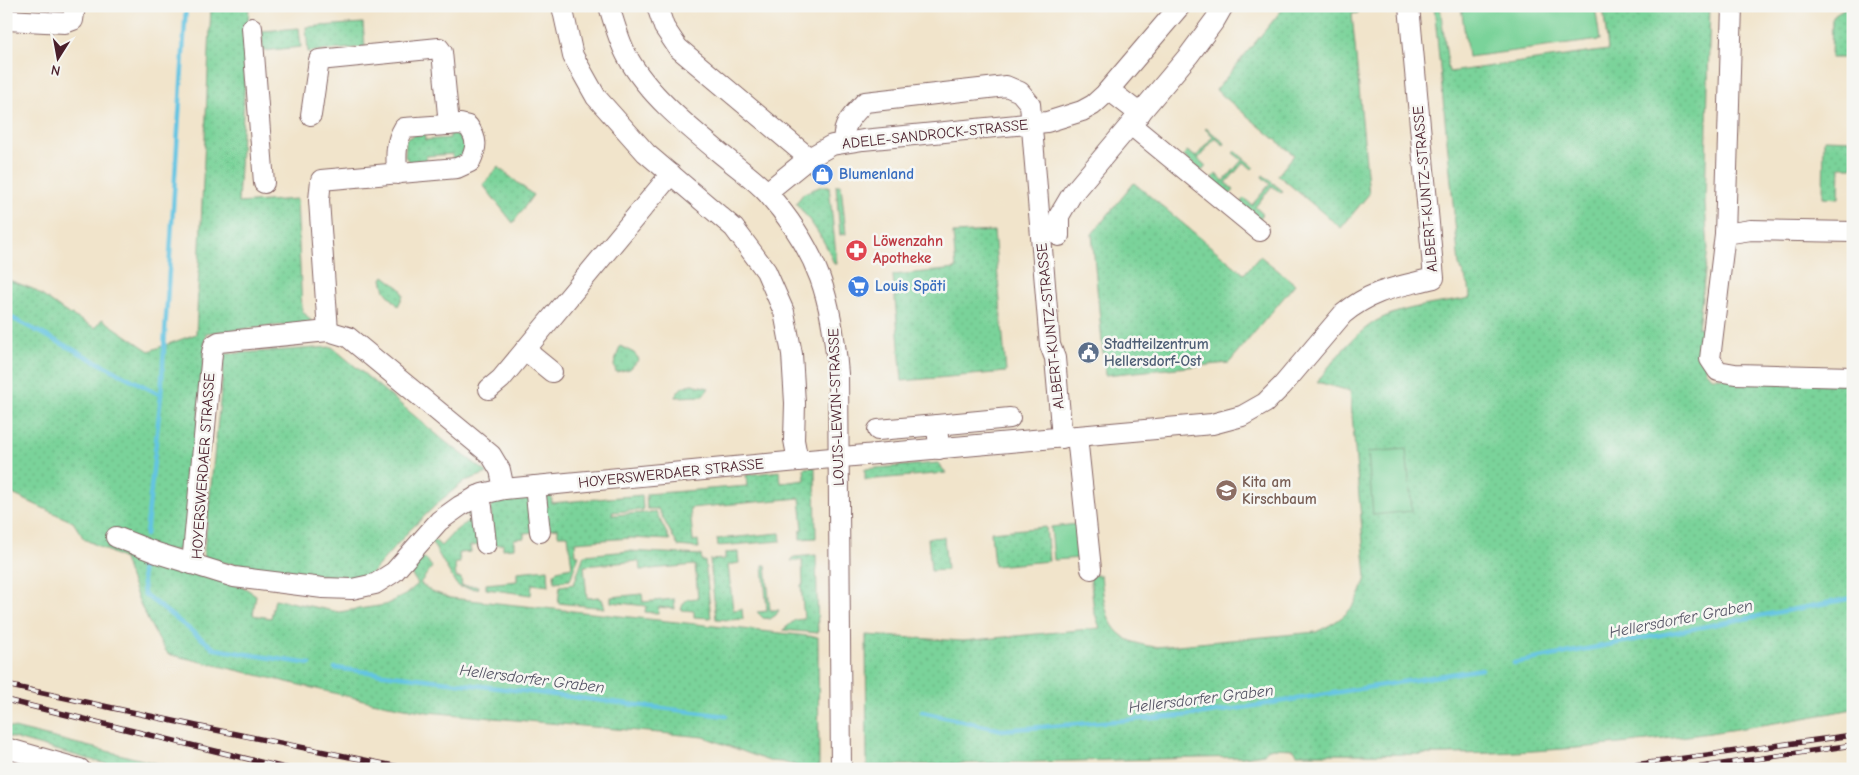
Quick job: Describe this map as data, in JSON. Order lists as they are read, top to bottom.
{
  "streets": {
    "street": [
      "ADELE-SANDROCK-STRASSE",
      "ALBERT-KUNTZ-STRASSE",
      "LOUIS-LEWIN-STRASSE",
      "HOYERSWERDAER STRASSE"
    ]
  },
  "crossings": [
    ["ADELE-SANDROCK-STRASSE", "ALBERT-KUNTZ-STRASSE"],
    ["ADELE-SANDROCK-STRASSE", "LOUIS-LEWIN-STRASSE"],
    ["ALBERT-KUNTZ-STRASSE", "LOUIS-LEWIN-STRASSE"],
    ["ALBERT-KUNTZ-STRASSE", "HOYERSWERDAER STRASSE"],
    ["LOUIS-LEWIN-STRASSE", "HOYERSWERDAER STRASSE"]
  ],
  "water": ["Hellersdorfer Graben"],
  "places": {
    "shop": ["Blumenland"],
    "pharmacy": ["Löwenzahn Apotheke"],
    "supermarket": ["Louis Späti"],
    "public building": ["Stadtteilzentrum Hellersdorf-Ost"],
    "school or university": ["Kita am Kirschbaum"]
  },
  "north": "bottom"
}
